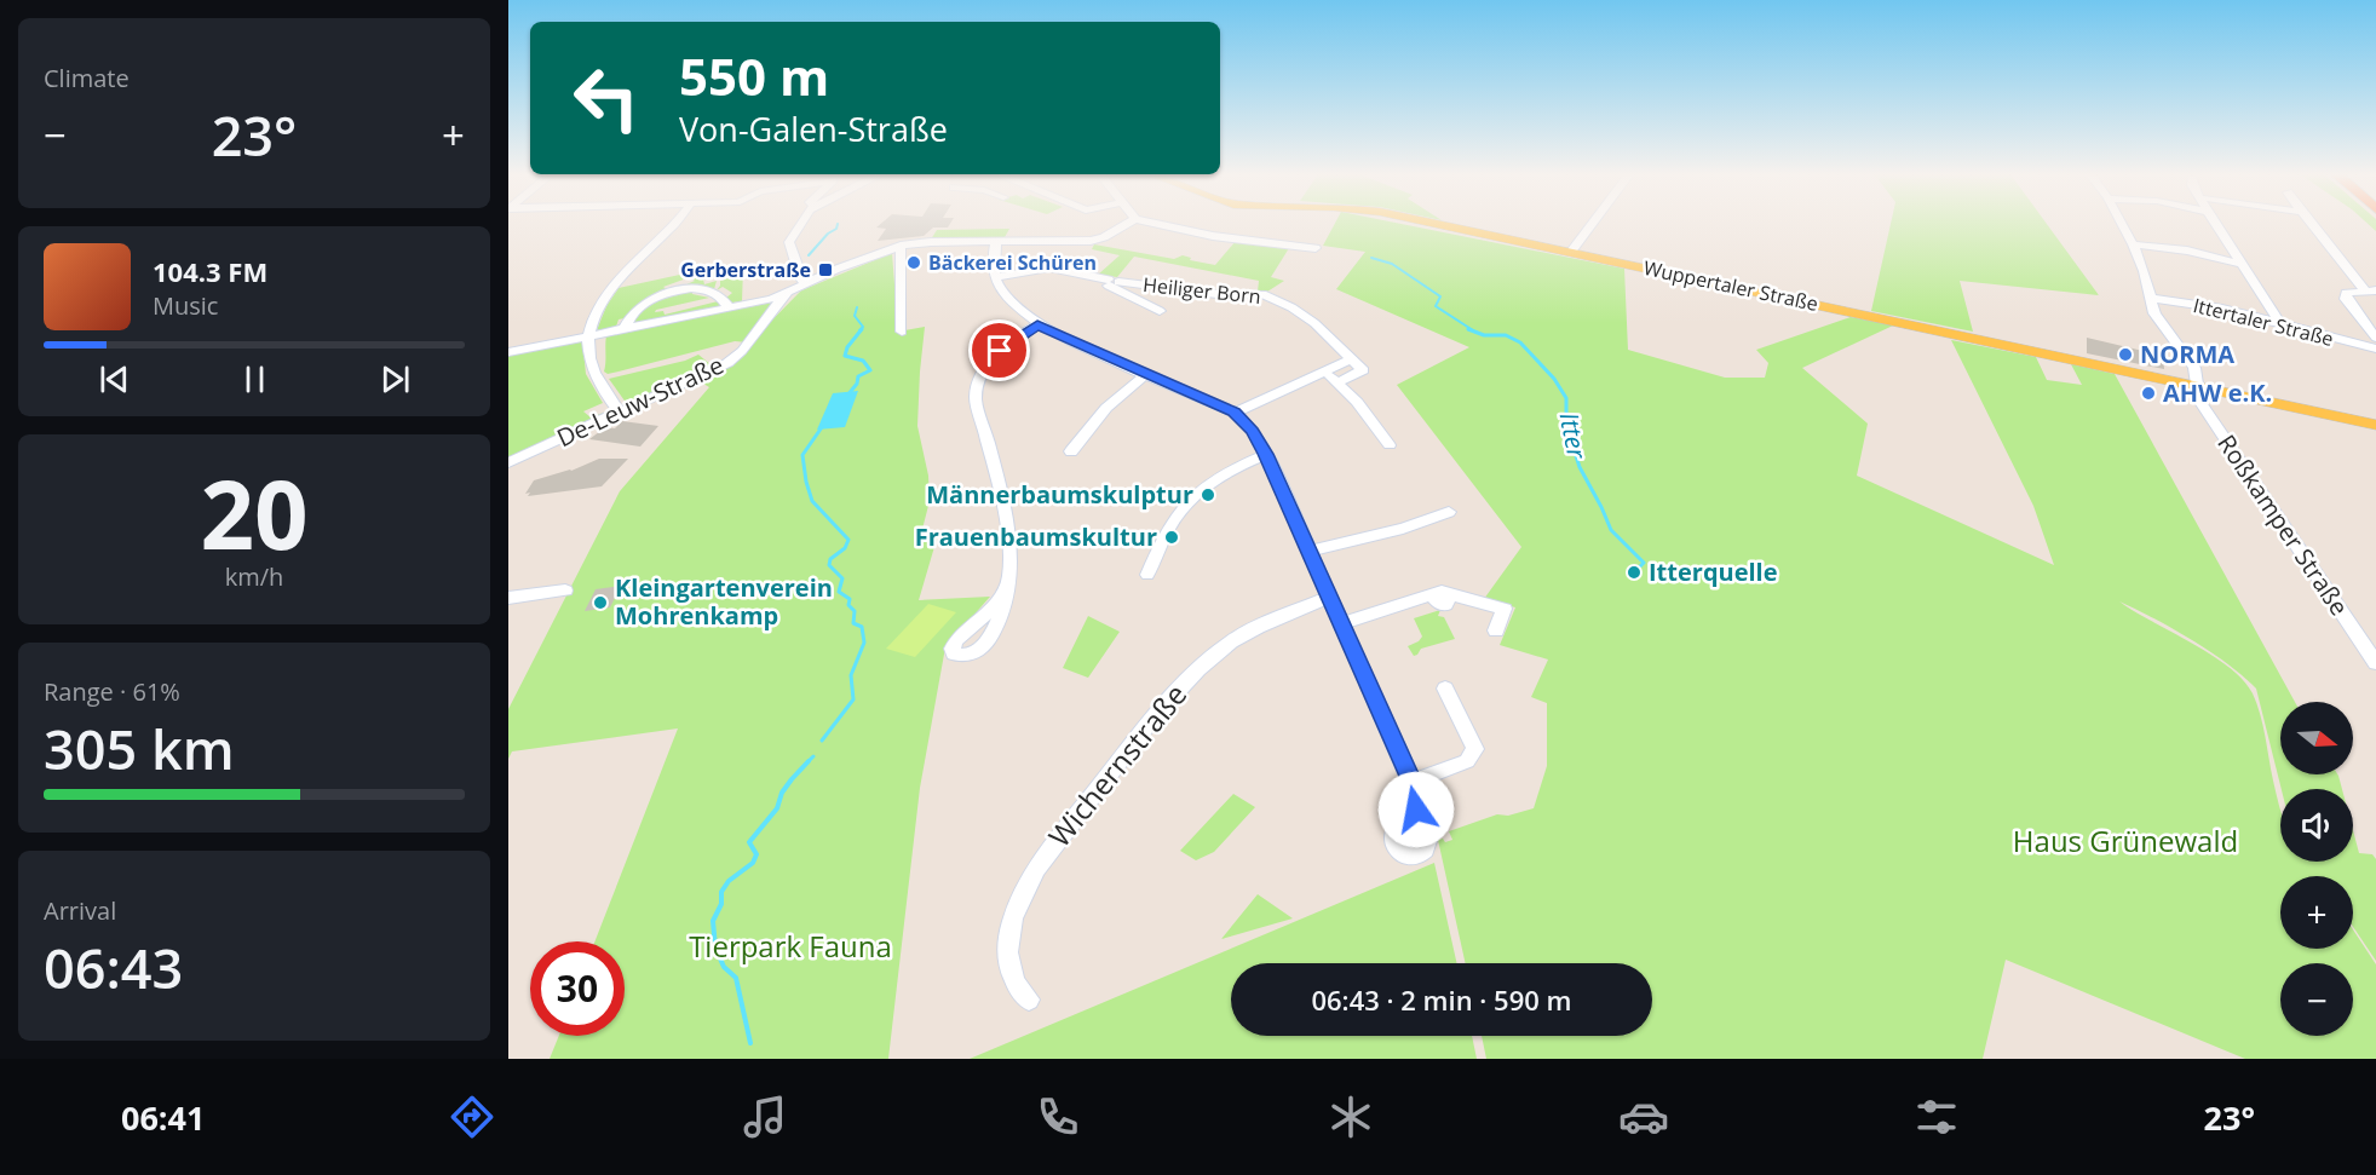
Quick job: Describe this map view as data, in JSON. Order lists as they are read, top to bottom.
{
  "streets": {
    "main road": ["Wuppertaler Straße"],
    "street": [
      "Heiliger Born",
      "Ittertaler Straße",
      "De-Leuw-Straße",
      "Roßkamper Straße",
      "Wichernstraße"
    ]
  },
  "crossings": [
    ["Wuppertaler Straße", "Roßkamper Straße"],
    ["Ittertaler Straße", "Roßkamper Straße"]
  ],
  "water": ["Itter"],
  "parks": ["Haus Grünewald", "Tierpark Fauna"],
  "places": {
    "other": [
      "Bäckerei Schüren",
      "NORMA",
      "AHW e.K.",
      "Männerbaumskulptur",
      "Frauenbaumskultur",
      "Itterquelle",
      "Kleingartenverein Mohrenkamp"
    ],
    "transit": ["Gerberstraße"]
  },
  "north": "right",
  "page": {
    "tile": [
      "Climate",
      ["20", "km/h"],
      ["Range · 61%", "305 km"],
      ["Arrival", "06:43"]
    ],
    "turn": ["550 m", "Von-Galen-Straße"],
    "heat": ["−", "23°", "+"],
    "song": ["104.3 FM", "Music"],
    "map_buttons": ["+", "−"],
    "limit": "30",
    "trip": "06:43 · 2 min · 590 m",
    "tabs": ["06:41", "23°"]
  }
}
